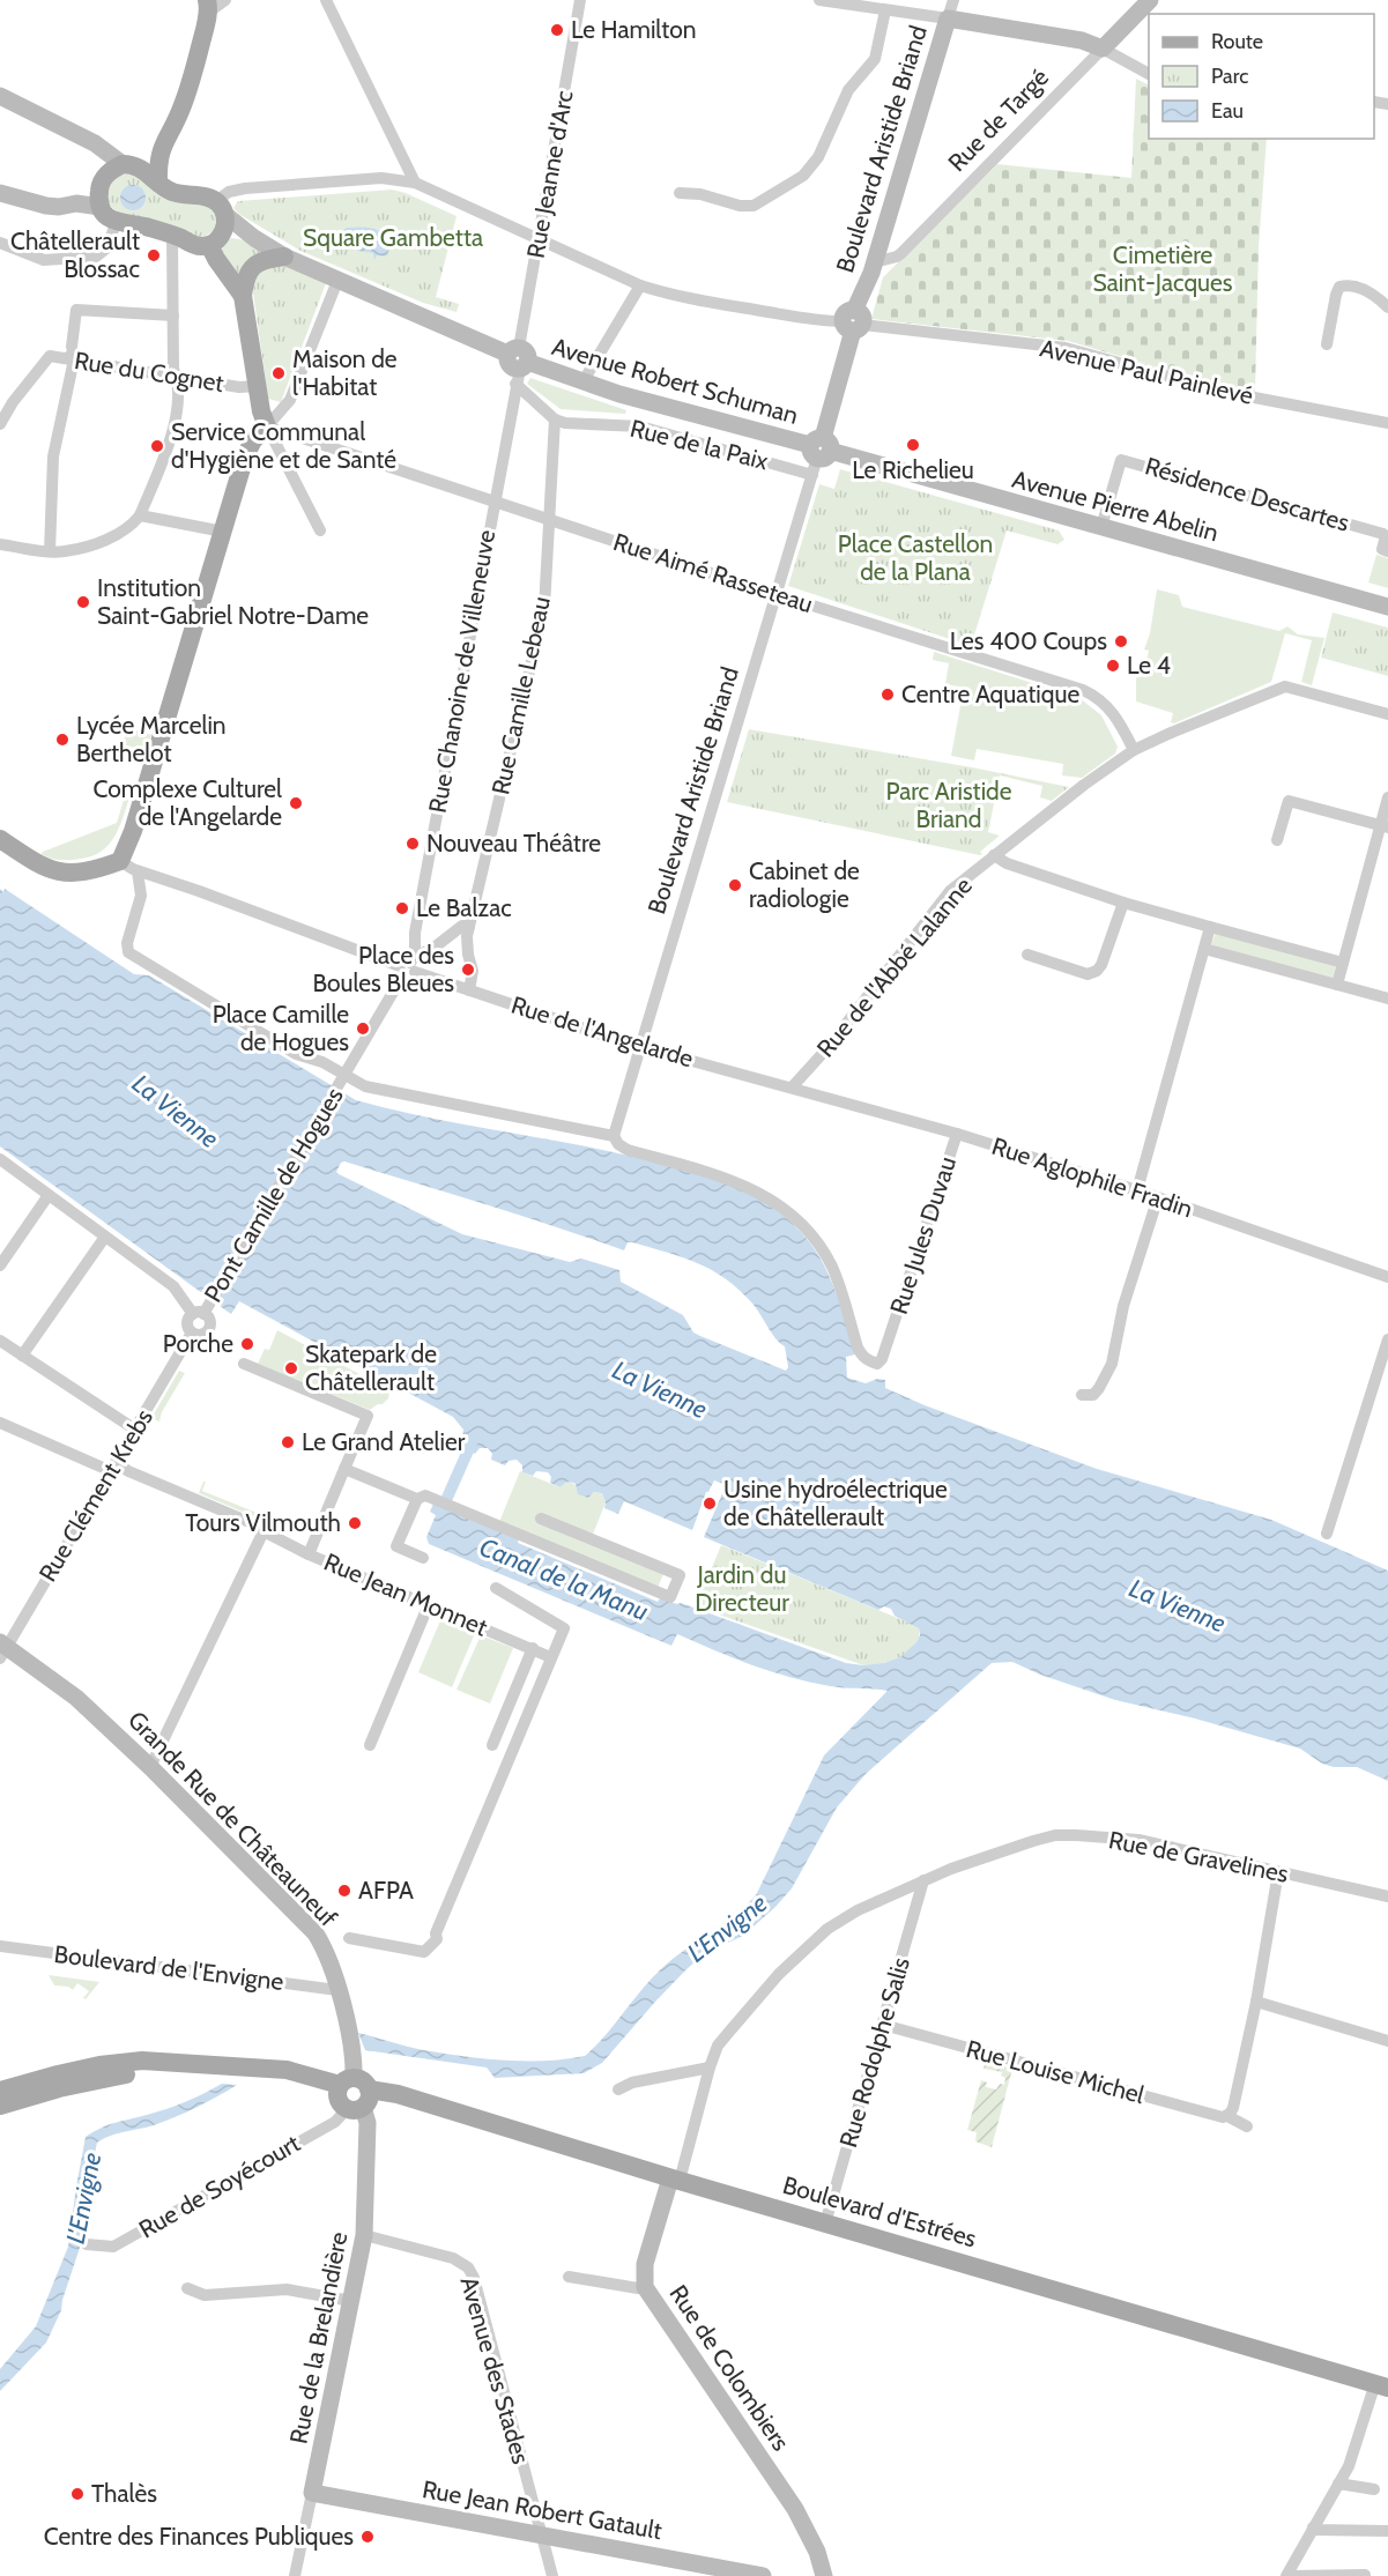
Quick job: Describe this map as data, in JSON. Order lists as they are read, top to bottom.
{
  "streets": {
    "main road": [
      "Rue de Targé",
      "Boulevard Aristide Briand",
      "Avenue Robert Schuman",
      "Avenue Pierre Abelin",
      "Grande Rue de Châteauneuf",
      "Boulevard d'Estrées",
      "Rue de la Brelandière",
      "Rue de Colombiers",
      "Rue Jean Robert Gatault"
    ],
    "street": [
      "Rue Jeanne d'Arc",
      "Rue du Cognet",
      "Avenue Paul Painlevé",
      "Rue de la Paix",
      "Résidence Descartes",
      "Rue Aimé Rasseteau",
      "Rue Chanoine de Villeneuve",
      "Rue Camille Lebeau",
      "Rue de l'Abbé Lalanne",
      "Rue de l'Angelarde",
      "Rue Aglophile Fradin",
      "Pont Camille de Hogues",
      "Rue Jules Duvau",
      "Rue Clément Krebs",
      "Rue Jean Monnet",
      "Rue de Gravelines",
      "Boulevard de l'Envigne",
      "Rue Rodolphe Salis",
      "Rue Louise Michel",
      "Rue de Soyécourt",
      "Avenue des Stades"
    ]
  },
  "crossings": [
    ["Rue de Targé", "Boulevard Aristide Briand"],
    ["Boulevard Aristide Briand", "Avenue Paul Painlevé"],
    ["Boulevard Aristide Briand", "Avenue Robert Schuman"],
    ["Boulevard Aristide Briand", "Rue de la Paix"],
    ["Boulevard Aristide Briand", "Avenue Pierre Abelin"],
    ["Boulevard Aristide Briand", "Rue Aimé Rasseteau"],
    ["Boulevard Aristide Briand", "Rue de l'Angelarde"],
    ["Boulevard Aristide Briand", "Rue Jules Duvau"],
    ["Rue Jeanne d'Arc", "Avenue Paul Painlevé"],
    ["Rue Jeanne d'Arc", "Avenue Robert Schuman"],
    ["Rue Jeanne d'Arc", "Rue Aimé Rasseteau"],
    ["Rue Jeanne d'Arc", "Rue Chanoine de Villeneuve"],
    ["Avenue Robert Schuman", "Rue de la Paix"],
    ["Avenue Robert Schuman", "Avenue Pierre Abelin"],
    ["Rue de la Paix", "Avenue Pierre Abelin"],
    ["Rue de la Paix", "Rue Camille Lebeau"],
    ["Résidence Descartes", "Avenue Pierre Abelin"],
    ["Rue Aimé Rasseteau", "Rue Chanoine de Villeneuve"],
    ["Rue Aimé Rasseteau", "Rue Camille Lebeau"],
    ["Rue Aimé Rasseteau", "Rue de l'Abbé Lalanne"],
    ["Rue Chanoine de Villeneuve", "Rue de l'Angelarde"],
    ["Rue de l'Abbé Lalanne", "Rue de l'Angelarde"],
    ["Rue de l'Abbé Lalanne", "Rue Aglophile Fradin"],
    ["Rue de l'Angelarde", "Rue Aglophile Fradin"],
    ["Rue Aglophile Fradin", "Rue Jules Duvau"],
    ["Pont Camille de Hogues", "Rue Clément Krebs"],
    ["Rue Clément Krebs", "Rue Jean Monnet"],
    ["Rue Clément Krebs", "Grande Rue de Châteauneuf"],
    ["Grande Rue de Châteauneuf", "Boulevard de l'Envigne"],
    ["Rue de Gravelines", "Rue Rodolphe Salis"],
    ["Rue de Gravelines", "Boulevard d'Estrées"],
    ["Rue de Gravelines", "Rue de Colombiers"],
    ["Rue Rodolphe Salis", "Rue Louise Michel"],
    ["Rue Rodolphe Salis", "Boulevard d'Estrées"],
    ["Rue de Soyécourt", "Boulevard d'Estrées"],
    ["Rue de Soyécourt", "Rue de la Brelandière"],
    ["Boulevard d'Estrées", "Rue de la Brelandière"],
    ["Boulevard d'Estrées", "Rue de Colombiers"],
    ["Rue de la Brelandière", "Avenue des Stades"],
    ["Rue de la Brelandière", "Rue Jean Robert Gatault"],
    ["Avenue des Stades", "Rue Jean Robert Gatault"]
  ],
  "water": ["La Vienne", "Canal de la Manu", "L'Envigne"],
  "parks": [
    "Square Gambetta",
    "Cimetière Saint-Jacques",
    "Place Castellon de la Plana",
    "Parc Aristide Briand",
    "Jardin du Directeur"
  ],
  "places": [
    "Le Hamilton",
    "Châtellerault Blossac",
    "Maison de l'Habitat",
    "Le Richelieu",
    "Service Communal d'Hygiène et de Santé",
    "Institution Saint-Gabriel Notre-Dame",
    "Les 400 Coups",
    "Le 4",
    "Centre Aquatique",
    "Lycée Marcelin Berthelot",
    "Complexe Culturel de l'Angelarde",
    "Nouveau Théâtre",
    "Cabinet de radiologie",
    "Le Balzac",
    "Place des Boules Bleues",
    "Place Camille de Hogues",
    "Porche",
    "Skatepark de Châtellerault",
    "Le Grand Atelier",
    "Usine hydroélectrique de Châtellerault",
    "Tours Vilmouth",
    "AFPA",
    "Thalès",
    "Centre des Finances Publiques"
  ],
  "legend": ["Route", "Parc", "Eau"]
}
